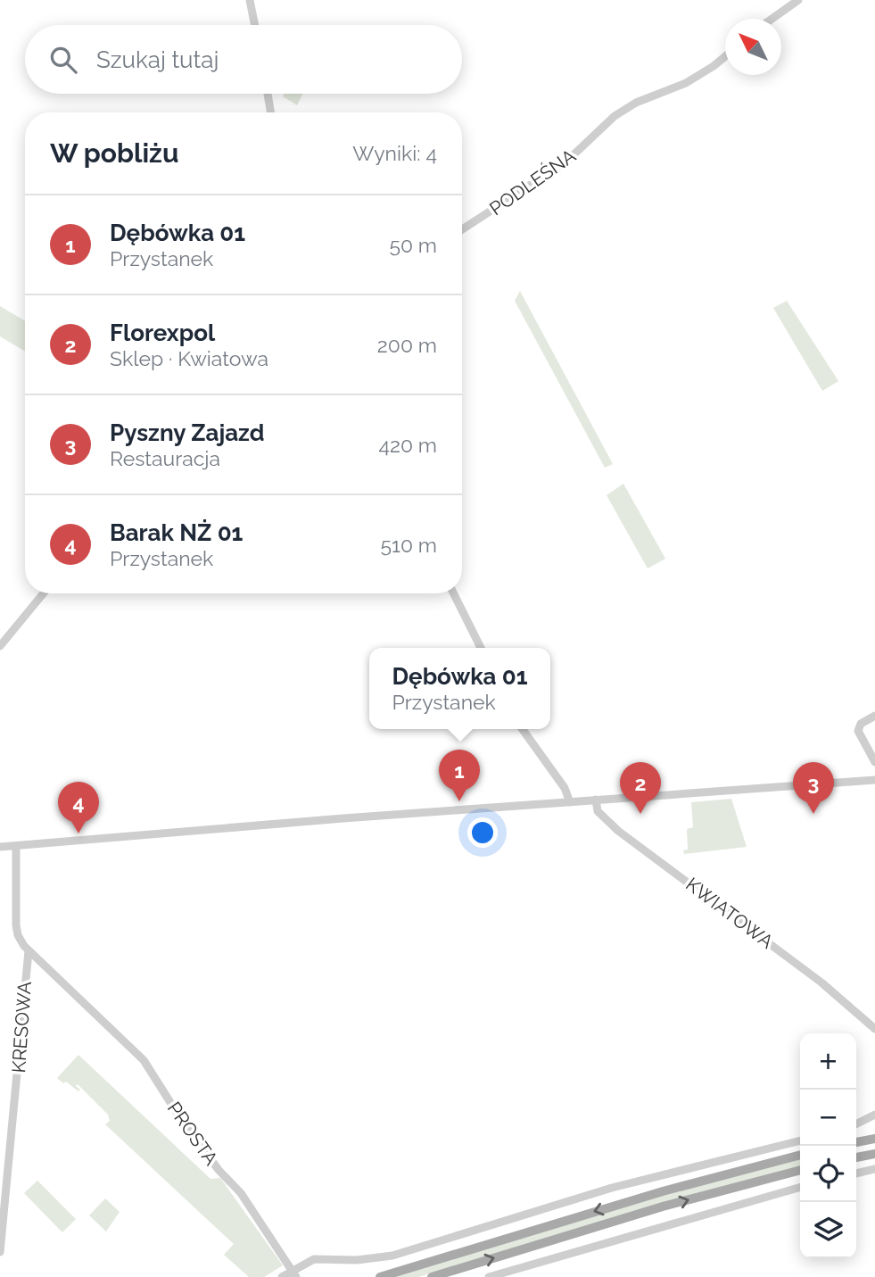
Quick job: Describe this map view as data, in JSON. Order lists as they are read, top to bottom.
{
  "streets": {
    "street": [
      "PODLEŚNA",
      "KWIATOWA",
      "KRESOWA",
      "PROSTA"
    ]
  },
  "crossings": [
    ["KRESOWA", "PROSTA"]
  ],
  "north": "top left",
  "page": {
    "search": "Szukaj tutaj",
    "heading": ["W pobliżu", "Wyniki: 4"],
    "list": [
      {
        "mark": "1",
        "name": "Dębówka 01",
        "note": "Przystanek",
        "value": "50 m"
      },
      {
        "mark": "2",
        "name": "Florexpol",
        "note": "Sklep · Kwiatowa",
        "value": "200 m"
      },
      {
        "mark": "3",
        "name": "Pyszny Zajazd",
        "note": "Restauracja",
        "value": "420 m"
      },
      {
        "mark": "4",
        "name": "Barak NŻ 01",
        "note": "Przystanek",
        "value": "510 m"
      }
    ],
    "popup": ["Dębówka 01", "Przystanek"],
    "pins": [
      "1",
      "2",
      "3",
      "4"
    ],
    "map_buttons": ["+", "−"]
  }
}
